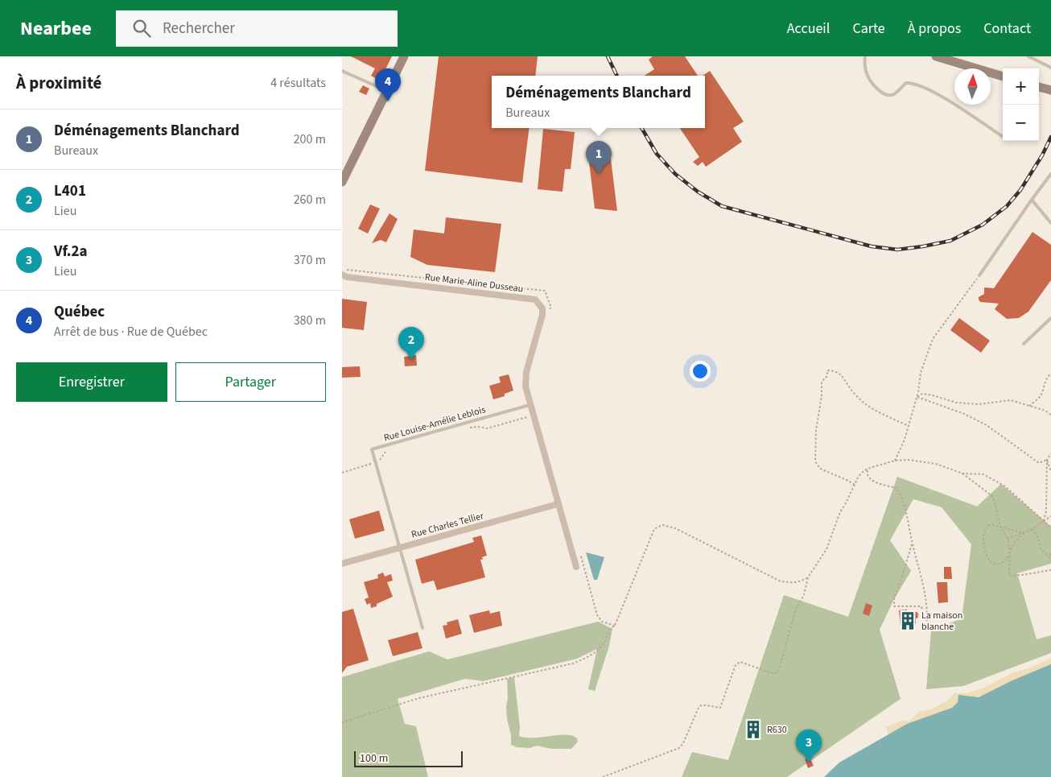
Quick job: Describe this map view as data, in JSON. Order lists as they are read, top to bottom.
{
  "streets": {
    "street": ["Rue Marie-Aline Dusseau", "Rue Charles Tellier"],
    "lane": ["Rue Louise-Amélie Leblois"]
  },
  "crossings": [
    ["Rue Louise-Amélie Leblois", "Rue Charles Tellier"]
  ],
  "places": {
    "building": ["La maison blanche", "R630"]
  },
  "scale_bar": "100 m",
  "north": "top",
  "page": {
    "header": "Nearbee",
    "search": "Rechercher",
    "nav": [
      "Accueil",
      "Carte",
      "À propos",
      "Contact"
    ],
    "heading": ["À proximité", "4 résultats"],
    "map_buttons": ["+", "−"],
    "pins": [
      "4",
      "1",
      "2",
      "3"
    ],
    "popup": ["Déménagements Blanchard", "Bureaux"],
    "list": [
      {
        "mark": "1",
        "name": "Déménagements Blanchard",
        "note": "Bureaux",
        "value": "200 m"
      },
      {
        "mark": "2",
        "name": "L401",
        "note": "Lieu",
        "value": "260 m"
      },
      {
        "mark": "3",
        "name": "Vf.2a",
        "note": "Lieu",
        "value": "370 m"
      },
      {
        "mark": "4",
        "name": "Québec",
        "note": "Arrêt de bus · Rue de Québec",
        "value": "380 m"
      }
    ],
    "buttons": ["Enregistrer", "Partager"],
    "scale": "100 m"
  }
}
